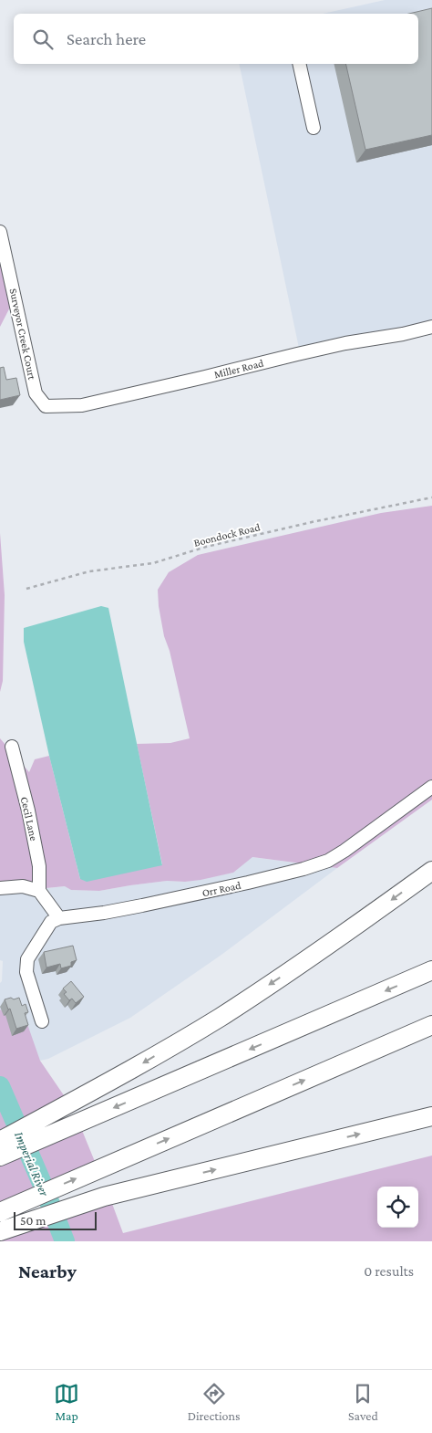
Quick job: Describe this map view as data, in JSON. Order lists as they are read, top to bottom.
{
  "streets": {
    "street": [
      "Surveyor Creek Court",
      "Miller Road",
      "Cecil Lane",
      "Orr Road"
    ],
    "path": ["Boondock Road"]
  },
  "crossings": [
    ["Surveyor Creek Court", "Miller Road"]
  ],
  "water": ["Imperial River"],
  "scale_bar": "50 m",
  "page": {
    "search": "Search here",
    "scale": "50 m",
    "heading": ["Nearby", "0 results"],
    "nav": ["Map", "Directions", "Saved"]
  }
}
